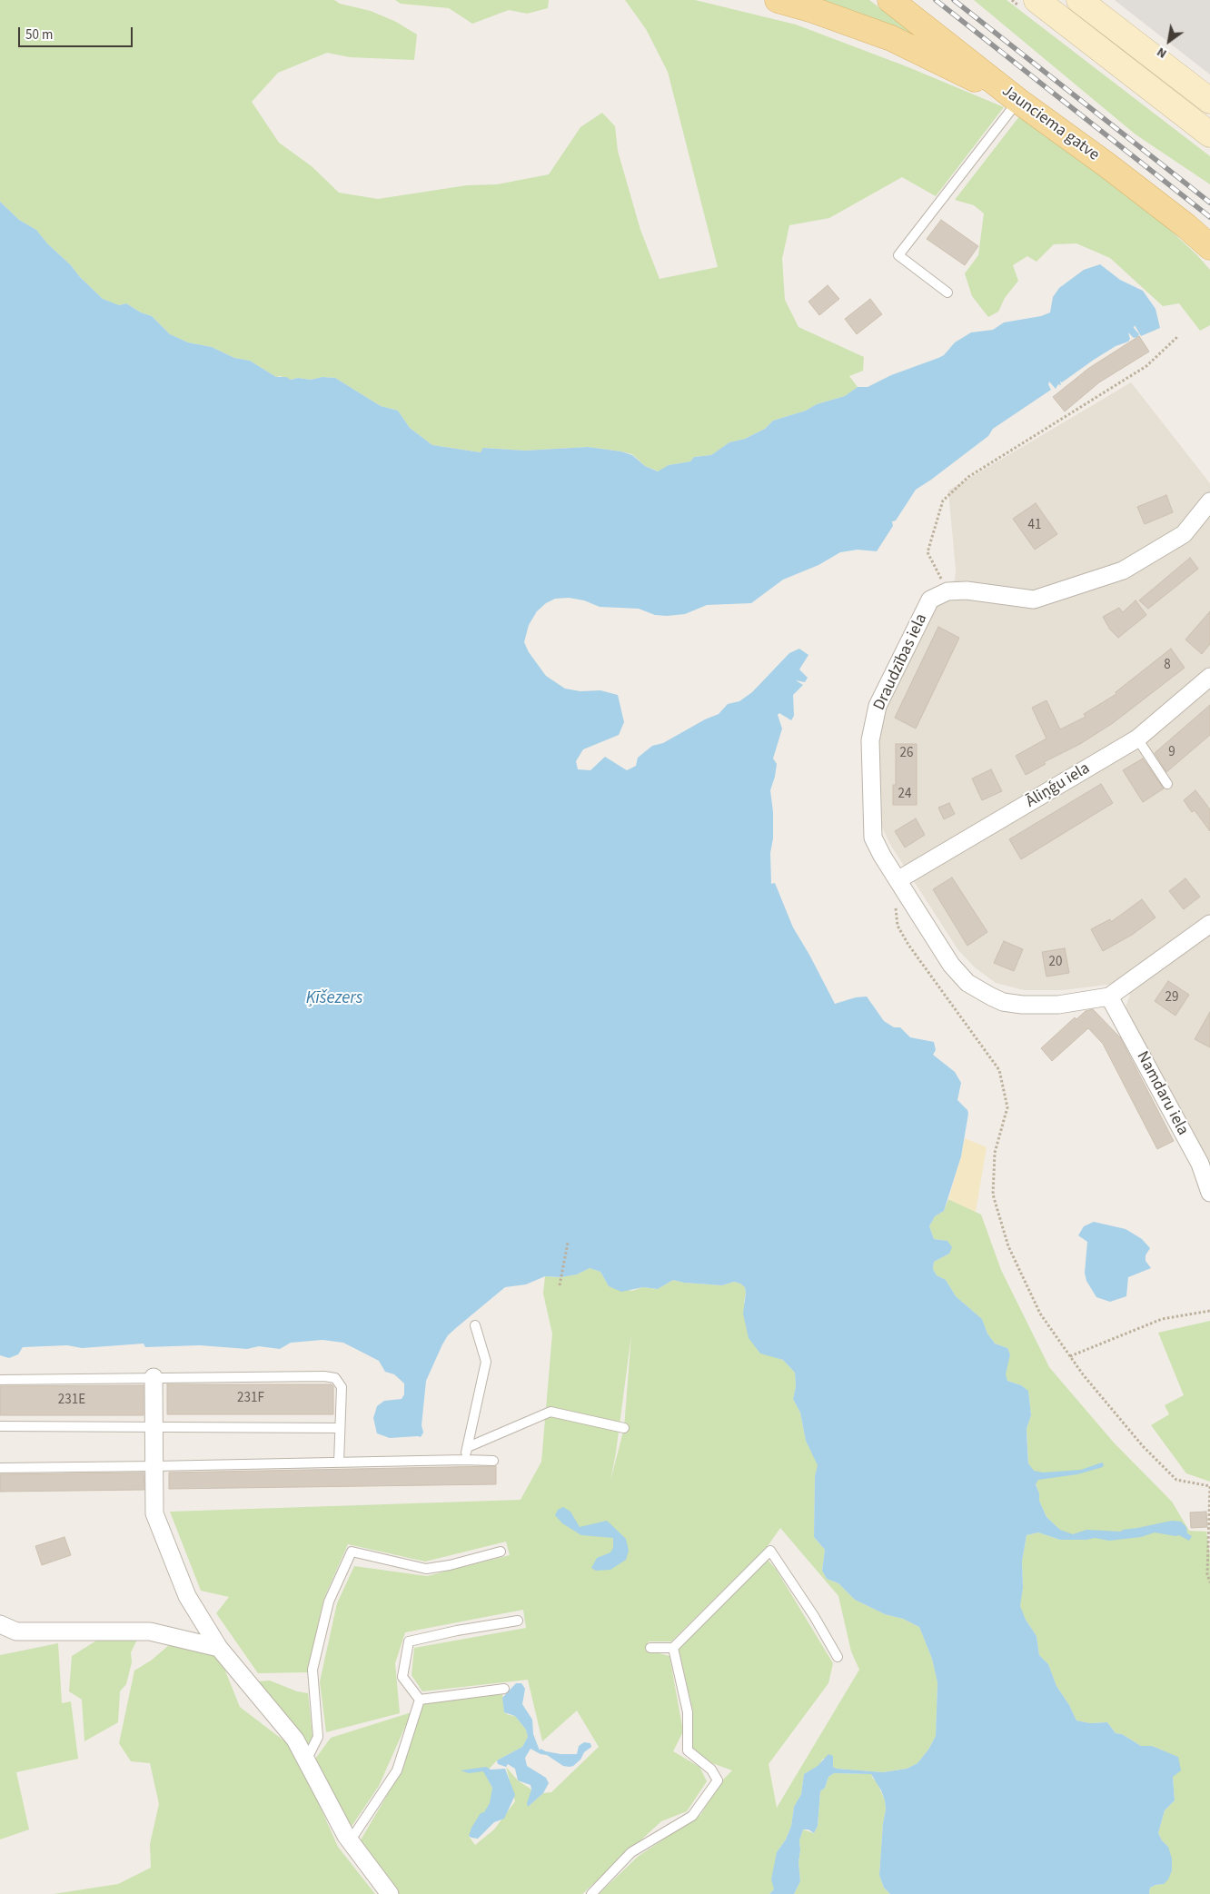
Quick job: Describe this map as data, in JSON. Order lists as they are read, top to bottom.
{
  "streets": {
    "main road": ["Jaunciema gatve"],
    "street": ["Draudzības iela", "Āliņģu iela", "Namdaru iela"]
  },
  "crossings": [
    ["Draudzības iela", "Āliņģu iela"],
    ["Draudzības iela", "Namdaru iela"]
  ],
  "water": ["Ķīšezers"],
  "house_numbers": [
    "41",
    "8",
    "9",
    "26",
    "24",
    "20",
    "29",
    "231F",
    "231E"
  ],
  "scale_bar": "50 m",
  "north": "bottom left"
}
